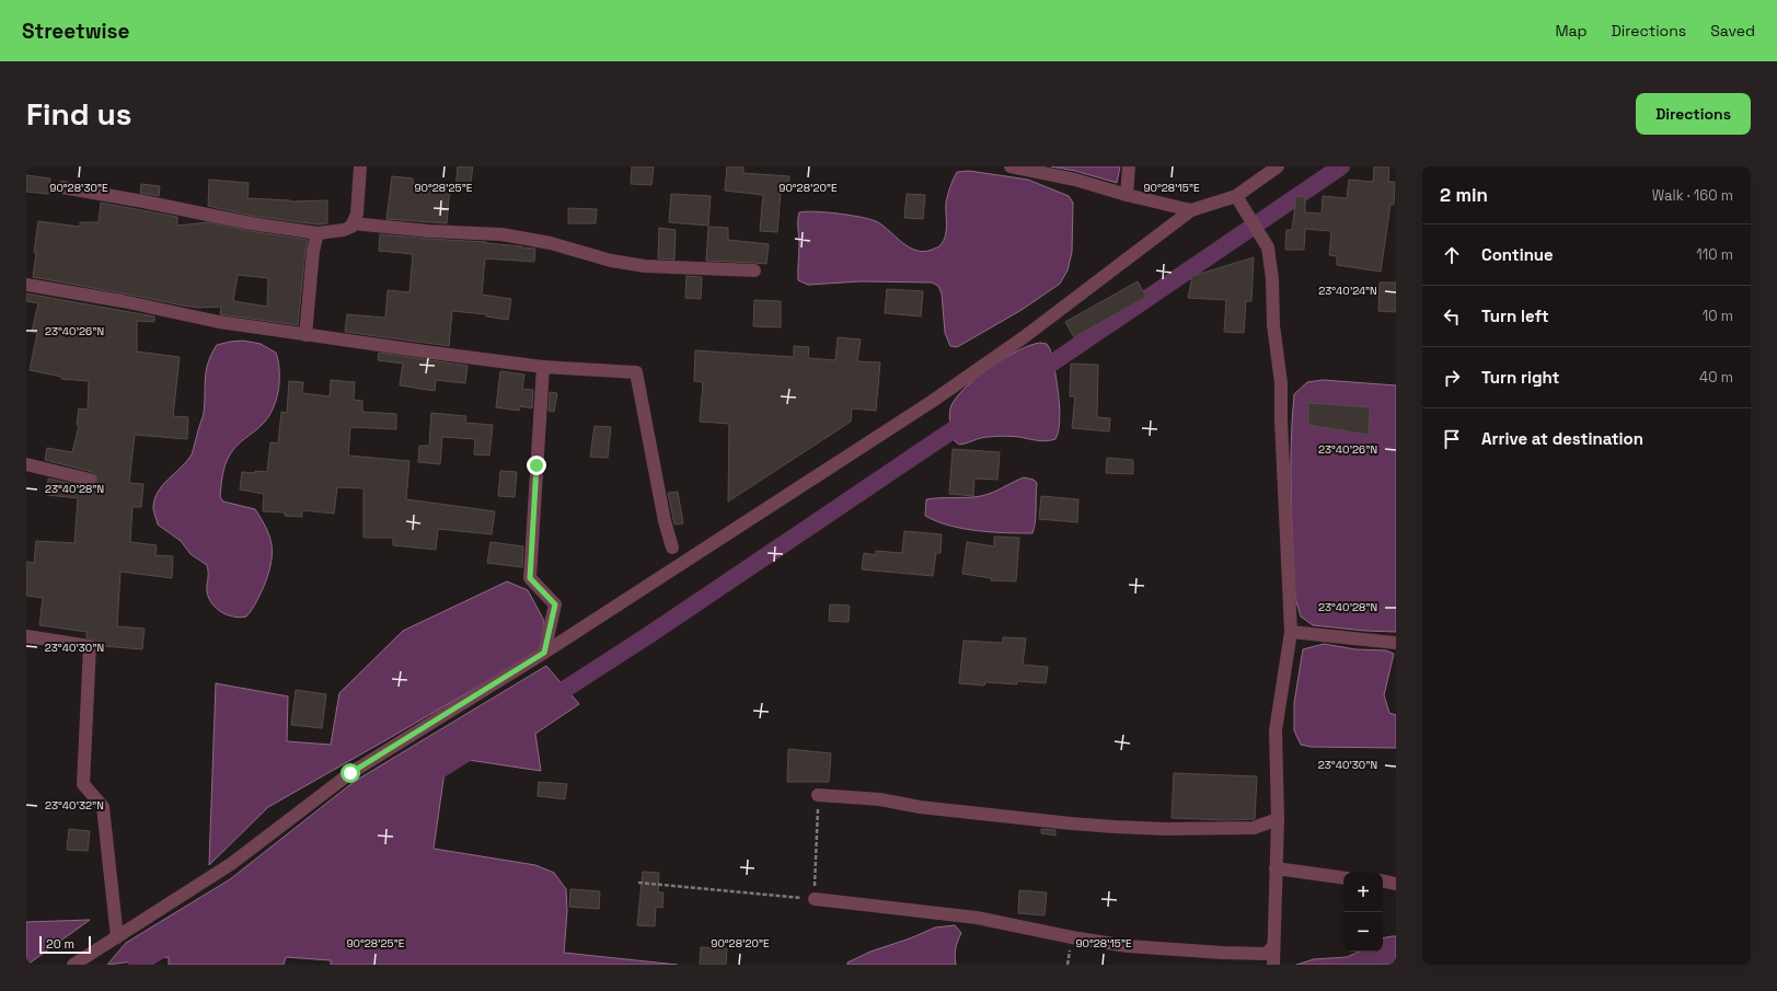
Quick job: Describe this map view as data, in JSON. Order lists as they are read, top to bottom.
{
  "scale_bar": "20 m",
  "page": {
    "header": "Streetwise",
    "nav": ["Map", "Directions", "Saved"],
    "buttons": "Directions",
    "title": "Find us",
    "heading": ["2 min", "Walk · 160 m"],
    "list": [
      ["Continue", "110 m"],
      ["Turn left", "10 m"],
      ["Turn right", "40 m"],
      "Arrive at destination"
    ],
    "map_buttons": ["+", "−"],
    "scale": "20 m"
  },
  "coordinates": [
    "90°28'30\"E",
    "90°28'25\"E",
    "90°28'20\"E",
    "90°28'15\"E",
    "23°40'24\"N",
    "23°40'26\"N",
    "23°40'28\"N",
    "23°40'30\"N",
    "23°40'32\"N"
  ]
}
